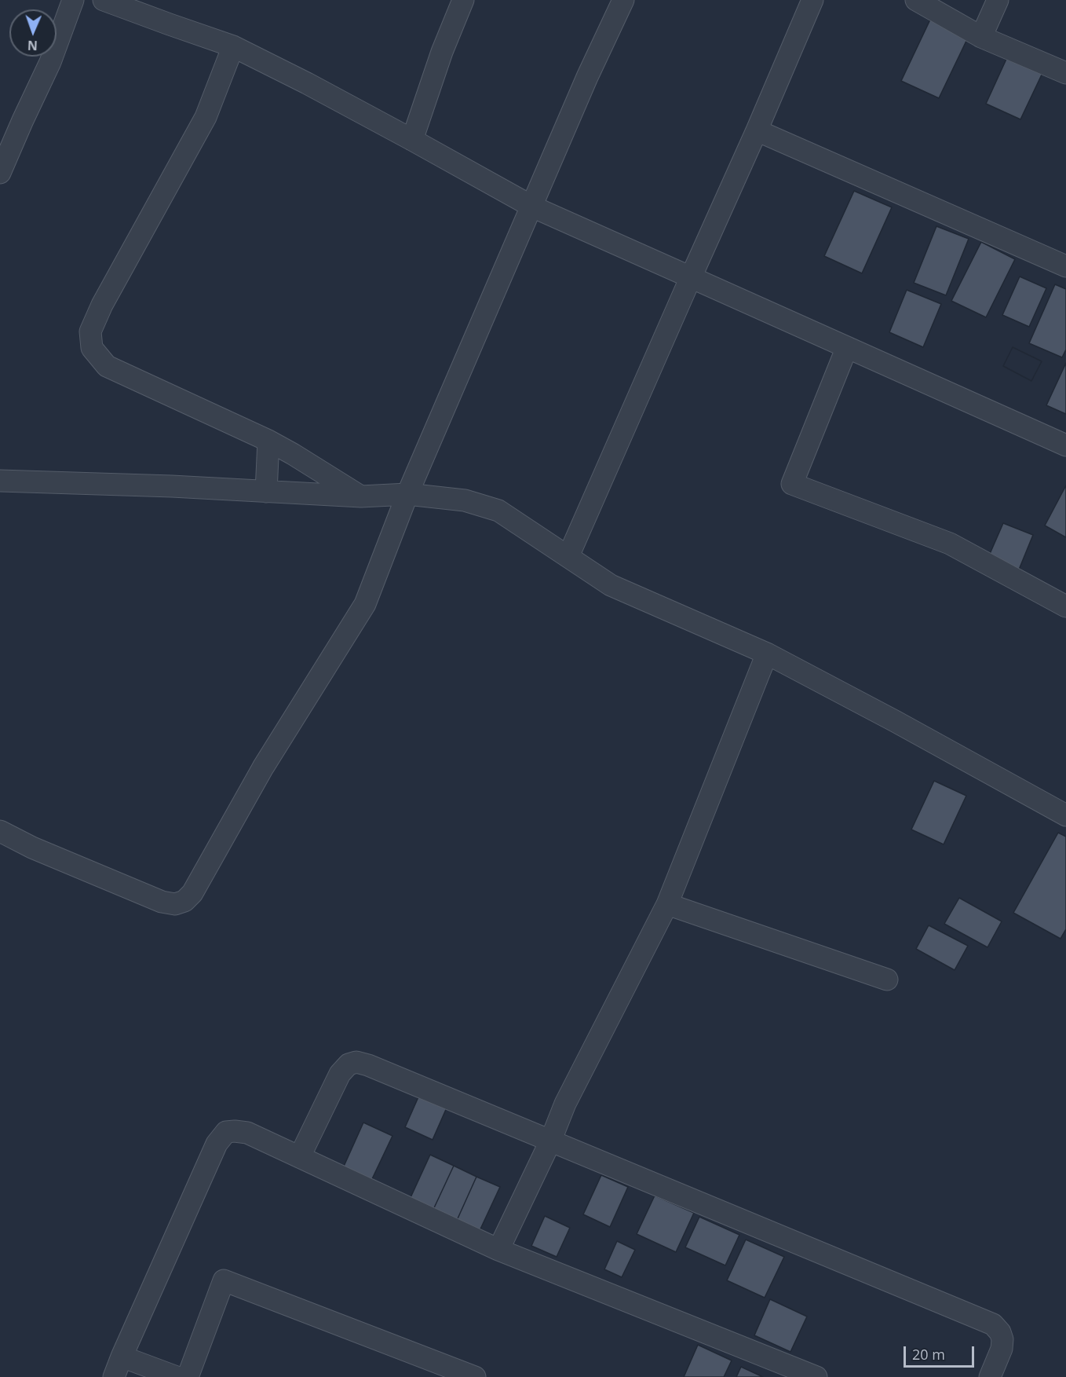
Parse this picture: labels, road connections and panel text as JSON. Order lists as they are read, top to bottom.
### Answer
{
  "scale_bar": "20 m",
  "north": "bottom"
}
